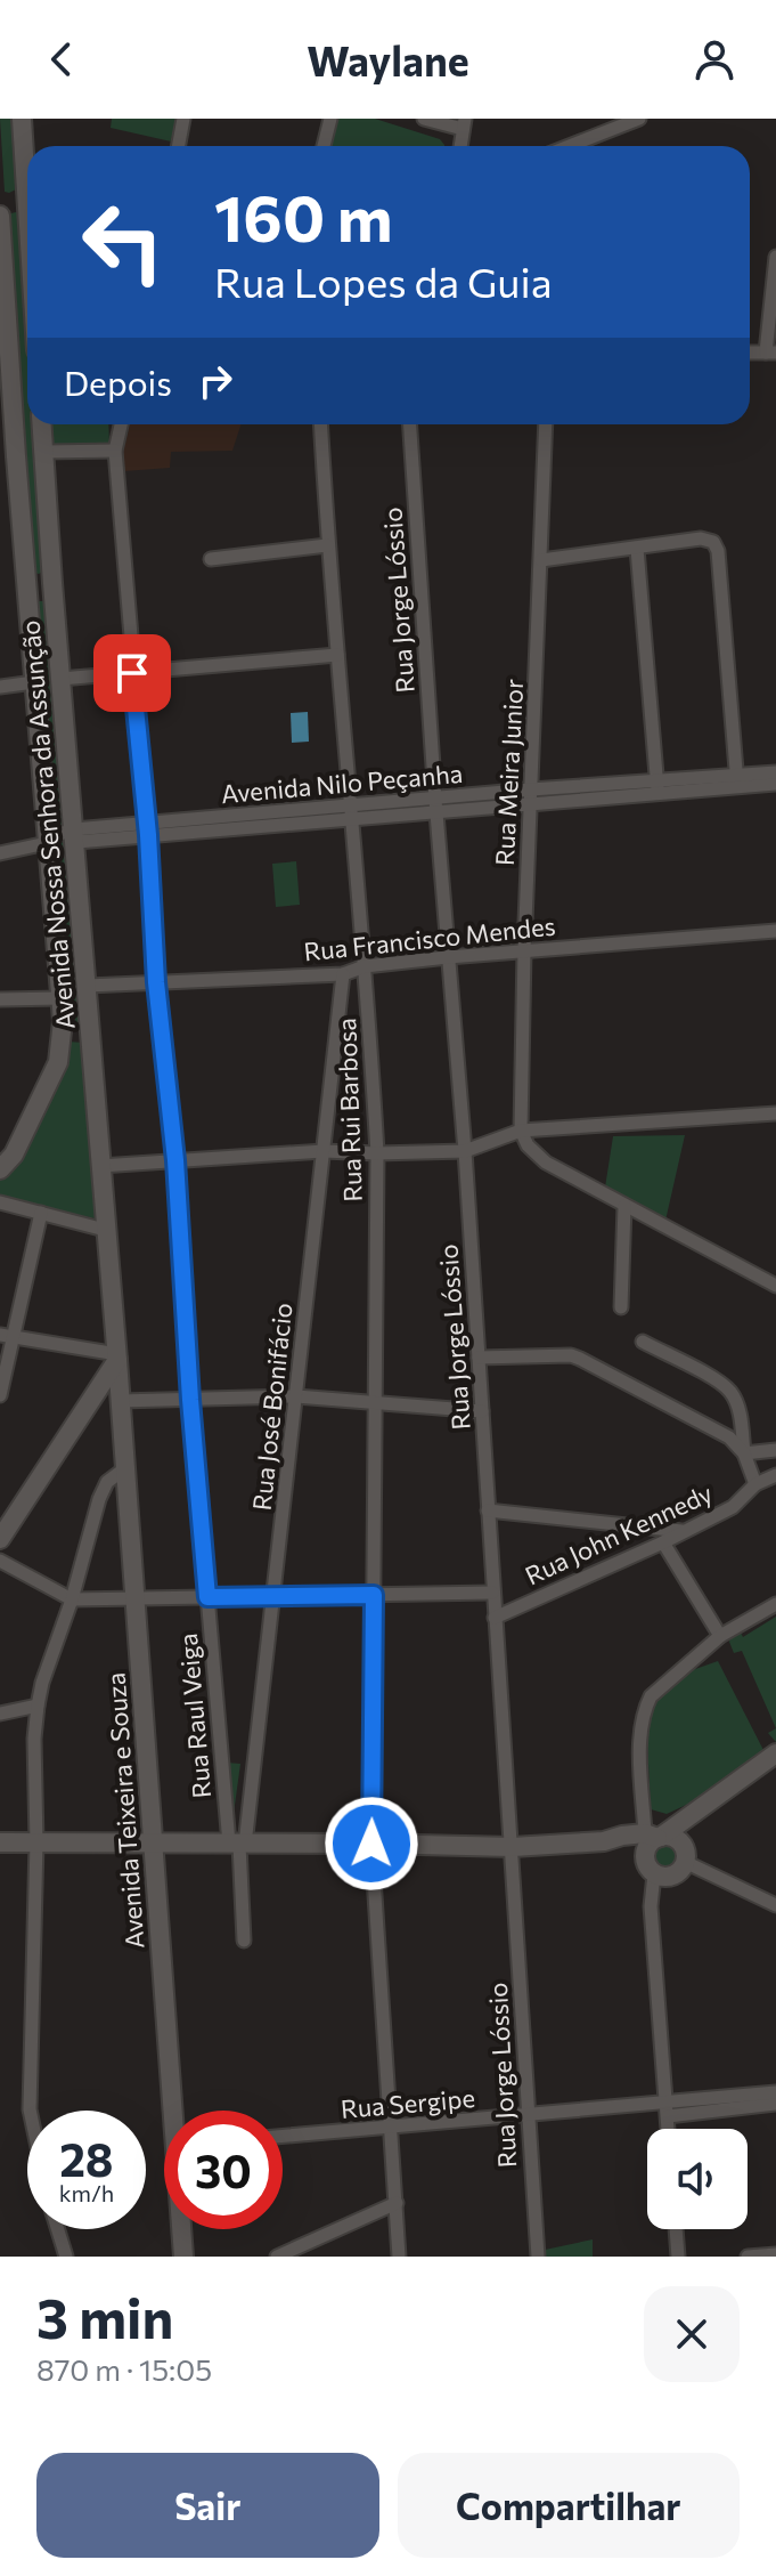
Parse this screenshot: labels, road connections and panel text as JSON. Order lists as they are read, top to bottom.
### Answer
{
  "streets": {
    "main road": ["Avenida Nossa Senhora da Assunção", "Avenida Teixeira e Souza"],
    "street": [
      "Rua Jorge Lóssio",
      "Rua Meira Junior",
      "Avenida Nilo Peçanha",
      "Rua Francisco Mendes",
      "Rua Rui Barbosa",
      "Rua José Bonifácio",
      "Rua John Kennedy",
      "Rua Raul Veiga",
      "Rua Sergipe"
    ]
  },
  "crossings": [
    ["Rua Jorge Lóssio", "Avenida Nilo Peçanha"],
    ["Rua Jorge Lóssio", "Rua Francisco Mendes"],
    ["Rua Jorge Lóssio", "Rua John Kennedy"],
    ["Rua Jorge Lóssio", "Rua Sergipe"],
    ["Rua Meira Junior", "Avenida Nilo Peçanha"],
    ["Rua Meira Junior", "Rua Francisco Mendes"],
    ["Avenida Nilo Peçanha", "Avenida Nossa Senhora da Assunção"],
    ["Avenida Nilo Peçanha", "Rua Rui Barbosa"],
    ["Avenida Nilo Peçanha", "Rua Raul Veiga"],
    ["Avenida Nossa Senhora da Assunção", "Rua Francisco Mendes"],
    ["Avenida Nossa Senhora da Assunção", "Avenida Teixeira e Souza"],
    ["Rua Francisco Mendes", "Rua Rui Barbosa"],
    ["Rua Francisco Mendes", "Rua José Bonifácio"],
    ["Rua Francisco Mendes", "Rua Raul Veiga"],
    ["Rua Rui Barbosa", "Rua Sergipe"],
    ["Rua José Bonifácio", "Rua Raul Veiga"]
  ],
  "page": {
    "header": "Waylane",
    "turn": ["160 m", "Rua Lopes da Guia"],
    "then": "Depois",
    "speed": "28 km/h",
    "limit": "30",
    "heading": ["3 min", "870 m · 15:05"],
    "buttons": ["Sair", "Compartilhar"]
  }
}
